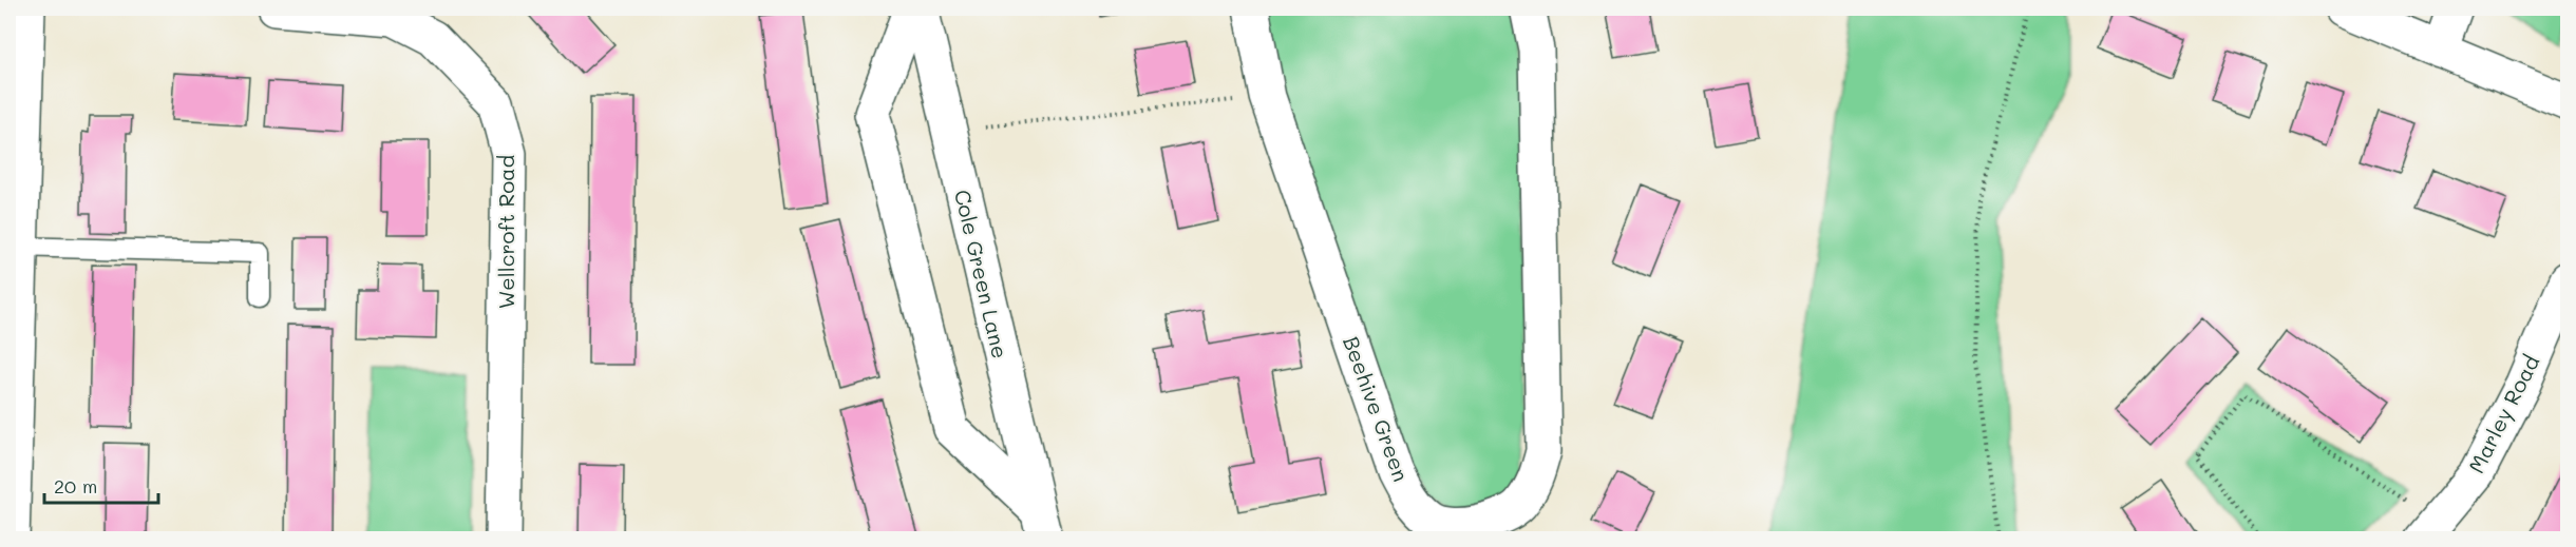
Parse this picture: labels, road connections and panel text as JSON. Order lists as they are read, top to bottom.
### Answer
{
  "streets": {
    "street": [
      "Wellcroft Road",
      "Cole Green Lane",
      "Beehive Green",
      "Marley Road"
    ]
  },
  "scale_bar": "20 m"
}
